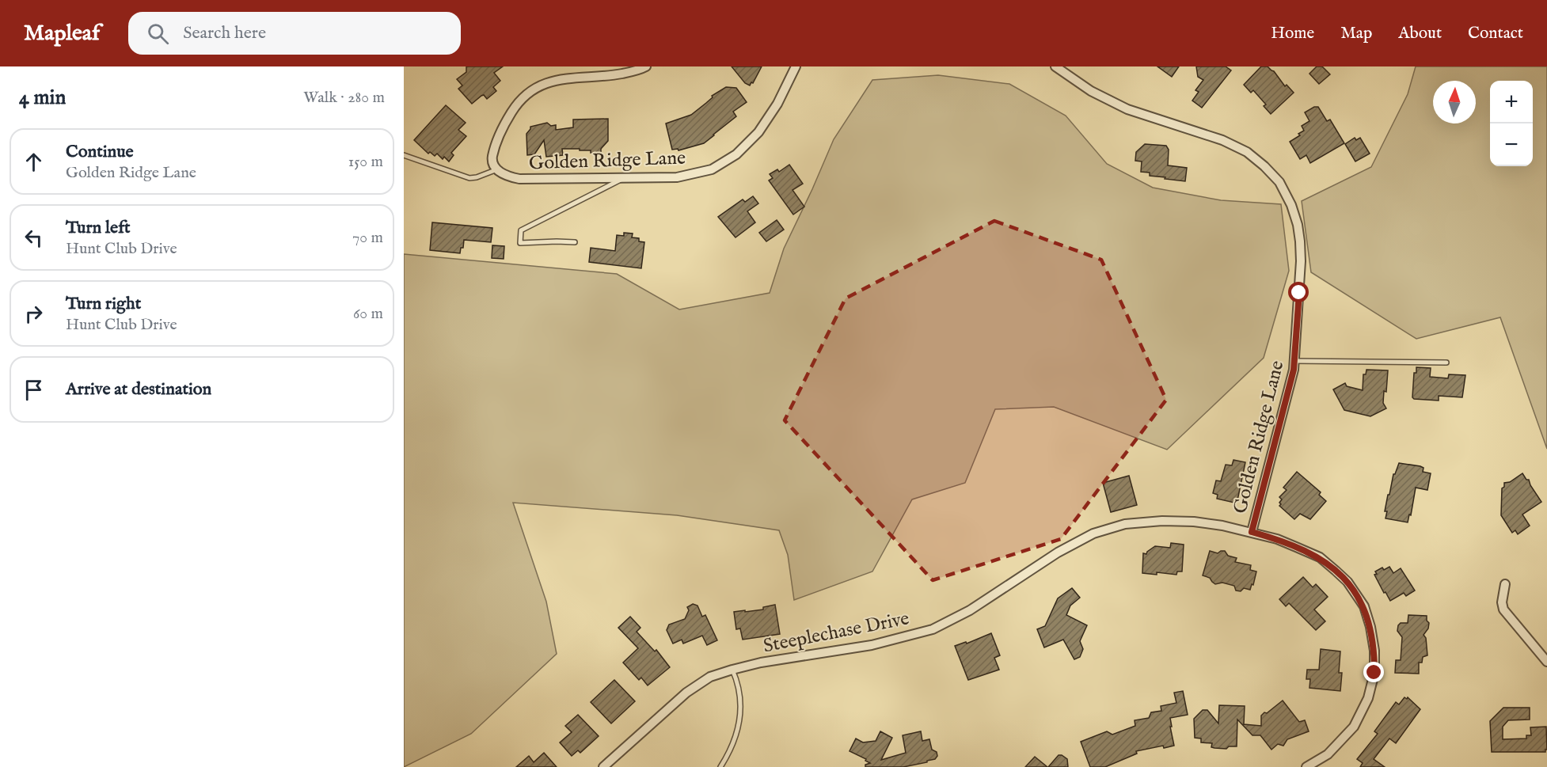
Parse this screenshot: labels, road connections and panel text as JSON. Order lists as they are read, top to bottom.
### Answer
{
  "streets": {
    "street": ["Golden Ridge Lane", "Steeplechase Drive"]
  },
  "crossings": [
    ["Golden Ridge Lane", "Steeplechase Drive"]
  ],
  "north": "top",
  "page": {
    "header": "Mapleaf",
    "search": "Search here",
    "nav": [
      "Home",
      "Map",
      "About",
      "Contact"
    ],
    "heading": ["4 min", "Walk · 280 m"],
    "map_buttons": ["+", "−"],
    "list": [
      ["Continue", "Golden Ridge Lane", "150 m"],
      ["Turn left", "Hunt Club Drive", "70 m"],
      ["Turn right", "Hunt Club Drive", "60 m"],
      "Arrive at destination"
    ]
  }
}
